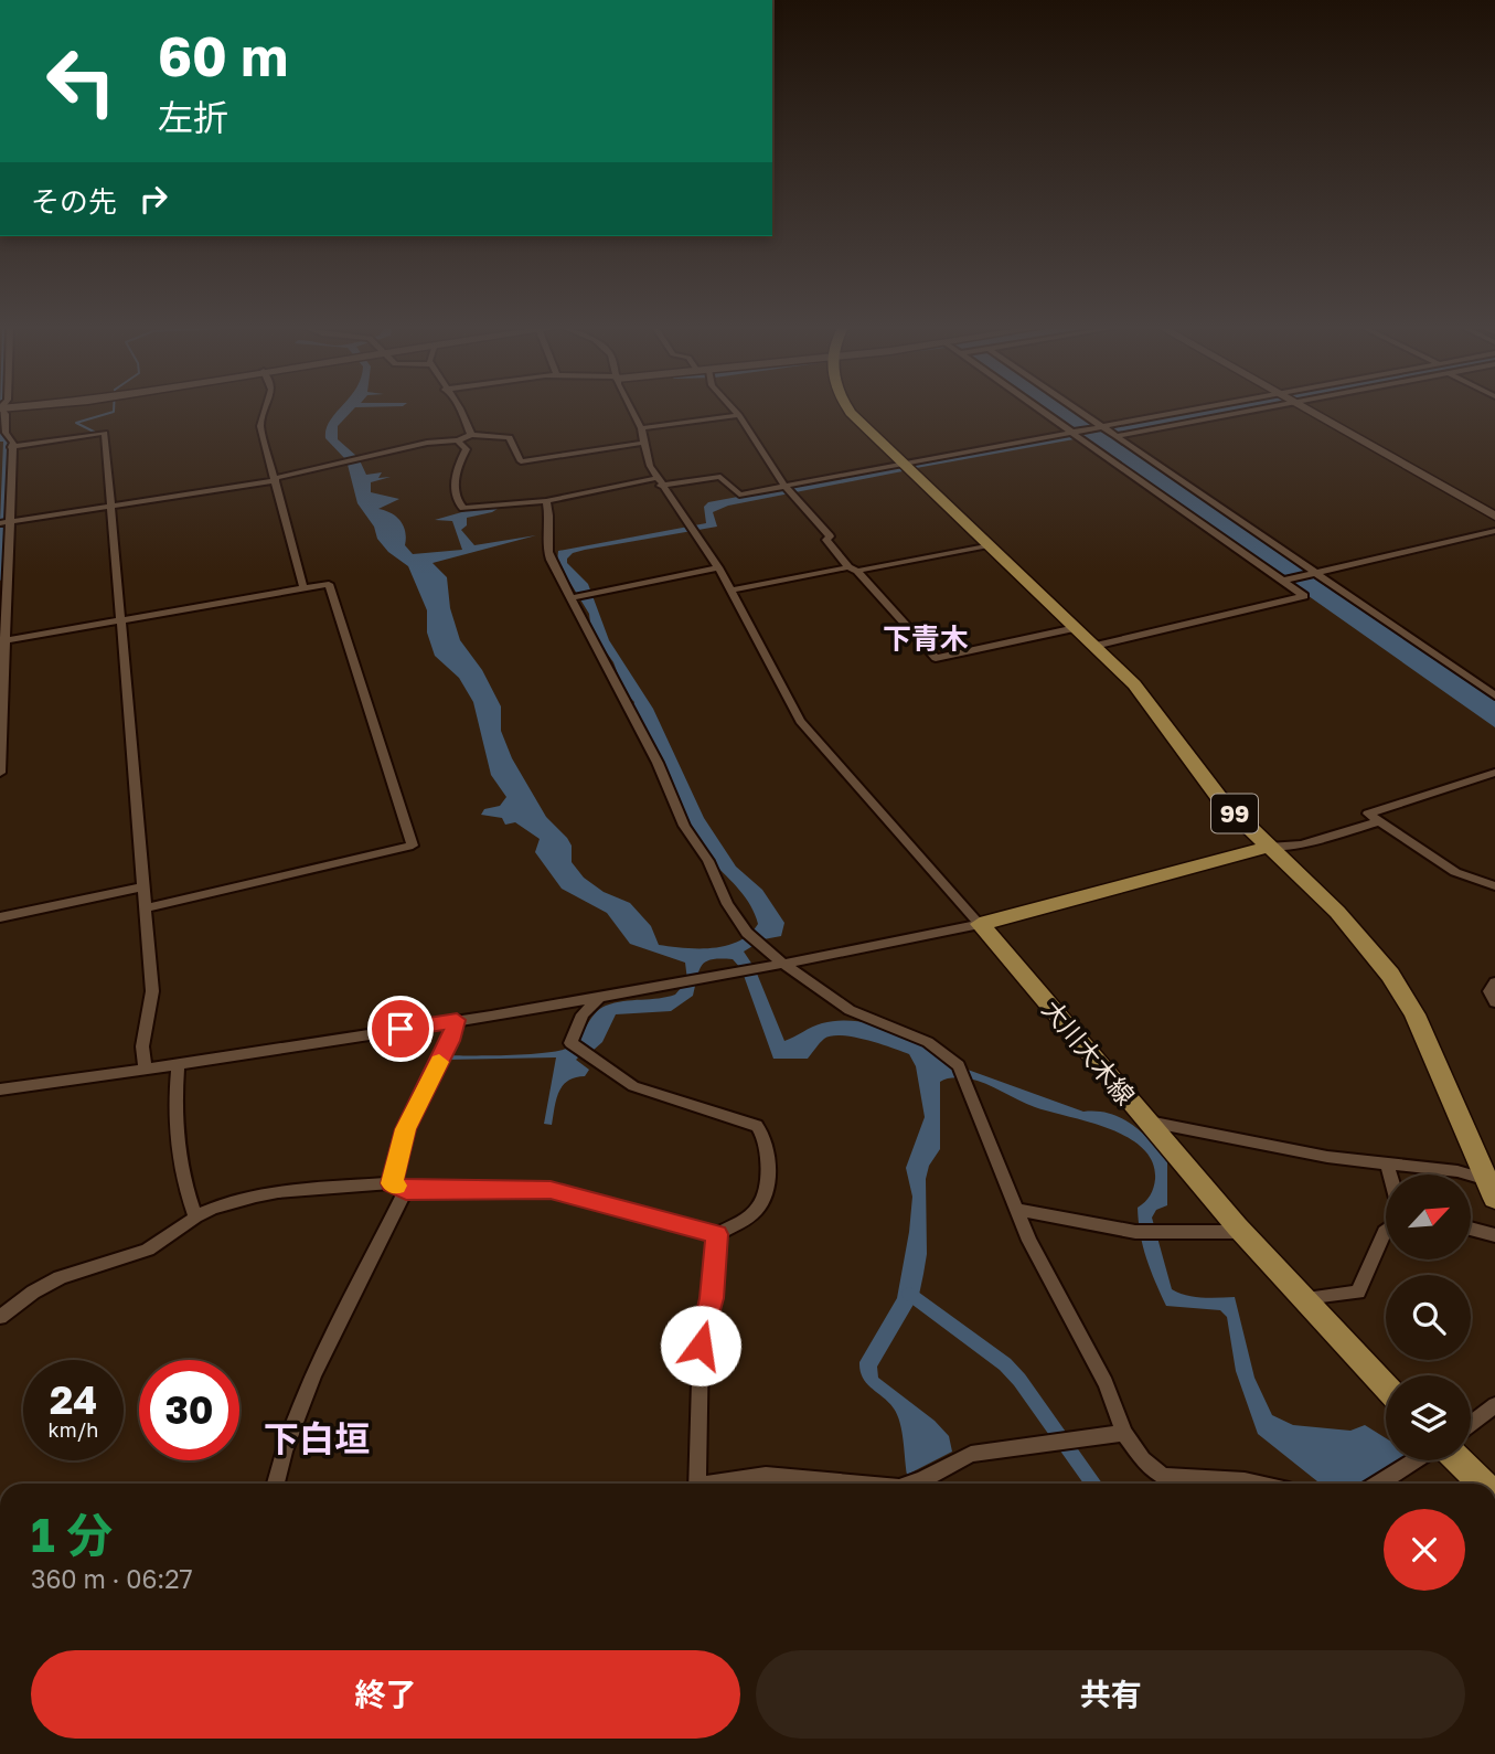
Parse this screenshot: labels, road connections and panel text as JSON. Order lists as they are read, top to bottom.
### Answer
{
  "streets": {
    "main road": ["99", "大川大木線"]
  },
  "crossings": [
    ["99", "大川大木線"]
  ],
  "districts": ["下青木", "下白垣"],
  "north": "top right",
  "page": {
    "turn": ["60 m", "左折"],
    "then": "その先",
    "speed": "24 km/h",
    "limit": "30",
    "heading": ["1 分", "360 m · 06:27"],
    "buttons": ["終了", "共有"]
  }
}
